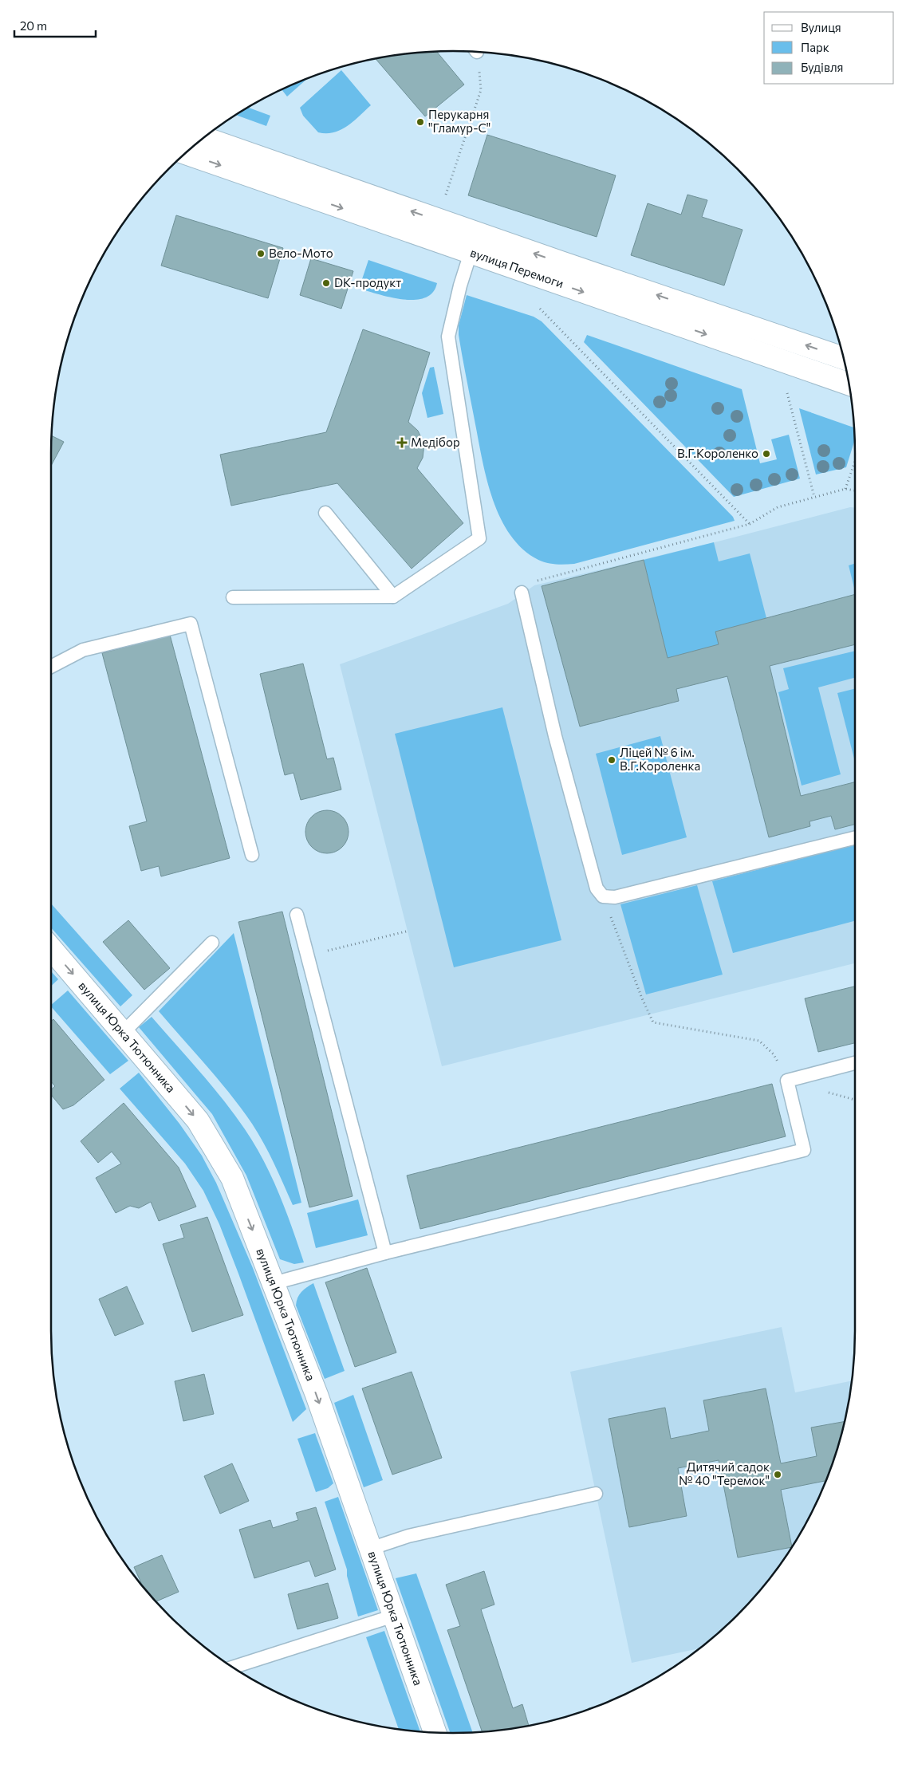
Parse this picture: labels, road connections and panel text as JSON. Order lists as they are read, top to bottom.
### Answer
{
  "streets": {
    "street": ["вулиця Перемоги", "вулиця Юрка Тютюнника"]
  },
  "one_way": ["вулиця Юрка Тютюнника"],
  "places": {
    "other": [
      "Перукарня \"Гламур-С\"",
      "Вело-Мото",
      "DK-продукт",
      "В.Г.Короленко",
      "Ліцей № 6 ім. В.Г.Короленка",
      "Дитячий садок № 40 \"Теремок\""
    ],
    "health": ["Медібор"]
  },
  "legend": ["Вулиця", "Парк", "Будівля"],
  "scale_bar": "20 m"
}
